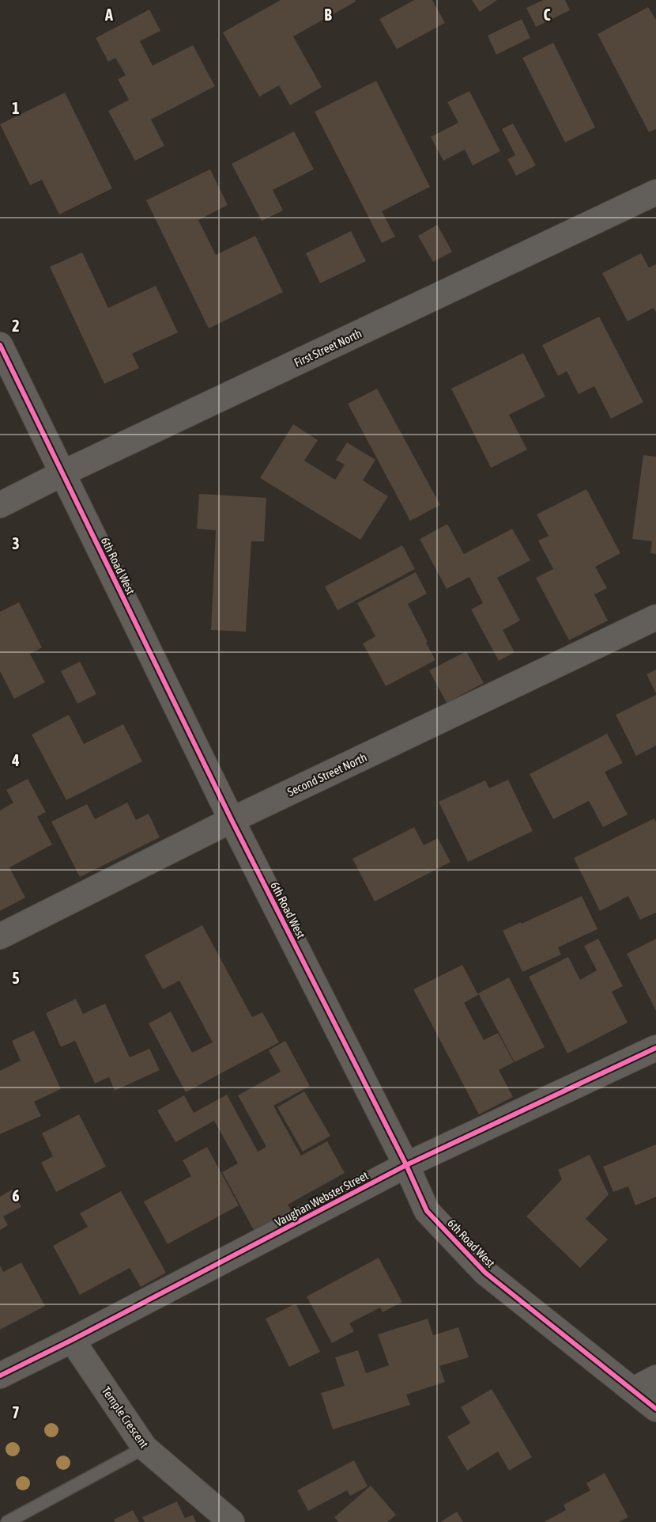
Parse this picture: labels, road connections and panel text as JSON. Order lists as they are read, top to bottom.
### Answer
{
  "streets": {
    "street": [
      "First Street North",
      "6th Road West",
      "Second Street North",
      "Vaughan Webster Street",
      "Temple Crescent"
    ]
  },
  "crossings": [
    ["First Street North", "6th Road West"],
    ["6th Road West", "Second Street North"],
    ["6th Road West", "Vaughan Webster Street"],
    ["Vaughan Webster Street", "Temple Crescent"]
  ],
  "grid": {
    "columns": ["A", "B", "C"],
    "rows": [
      "1",
      "2",
      "3",
      "4",
      "5",
      "6",
      "7"
    ]
  }
}
